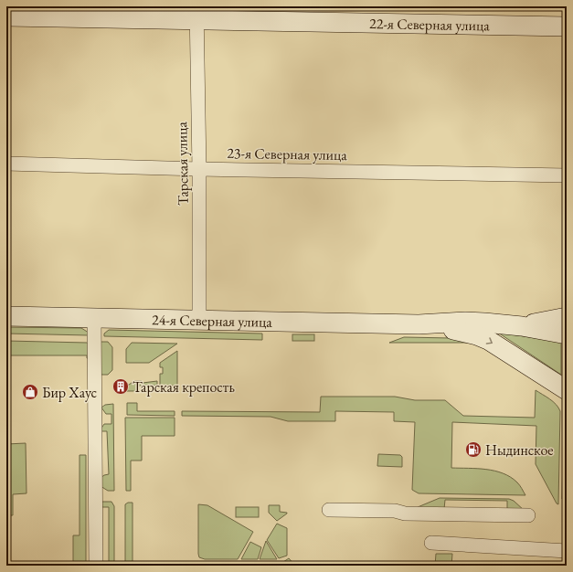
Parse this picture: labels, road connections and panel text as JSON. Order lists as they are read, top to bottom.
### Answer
{
  "streets": {
    "main road": ["22-я Северная улица", "24-я Северная улица"],
    "street": ["23-я Северная улица", "Тарская улица"]
  },
  "crossings": [
    ["22-я Северная улица", "Тарская улица"],
    ["23-я Северная улица", "Тарская улица"],
    ["Тарская улица", "24-я Северная улица"]
  ],
  "places": {
    "building": ["Тарская крепость"],
    "shop": ["Бир Хаус"],
    "fuel station": ["Ныдинское"]
  }
}
